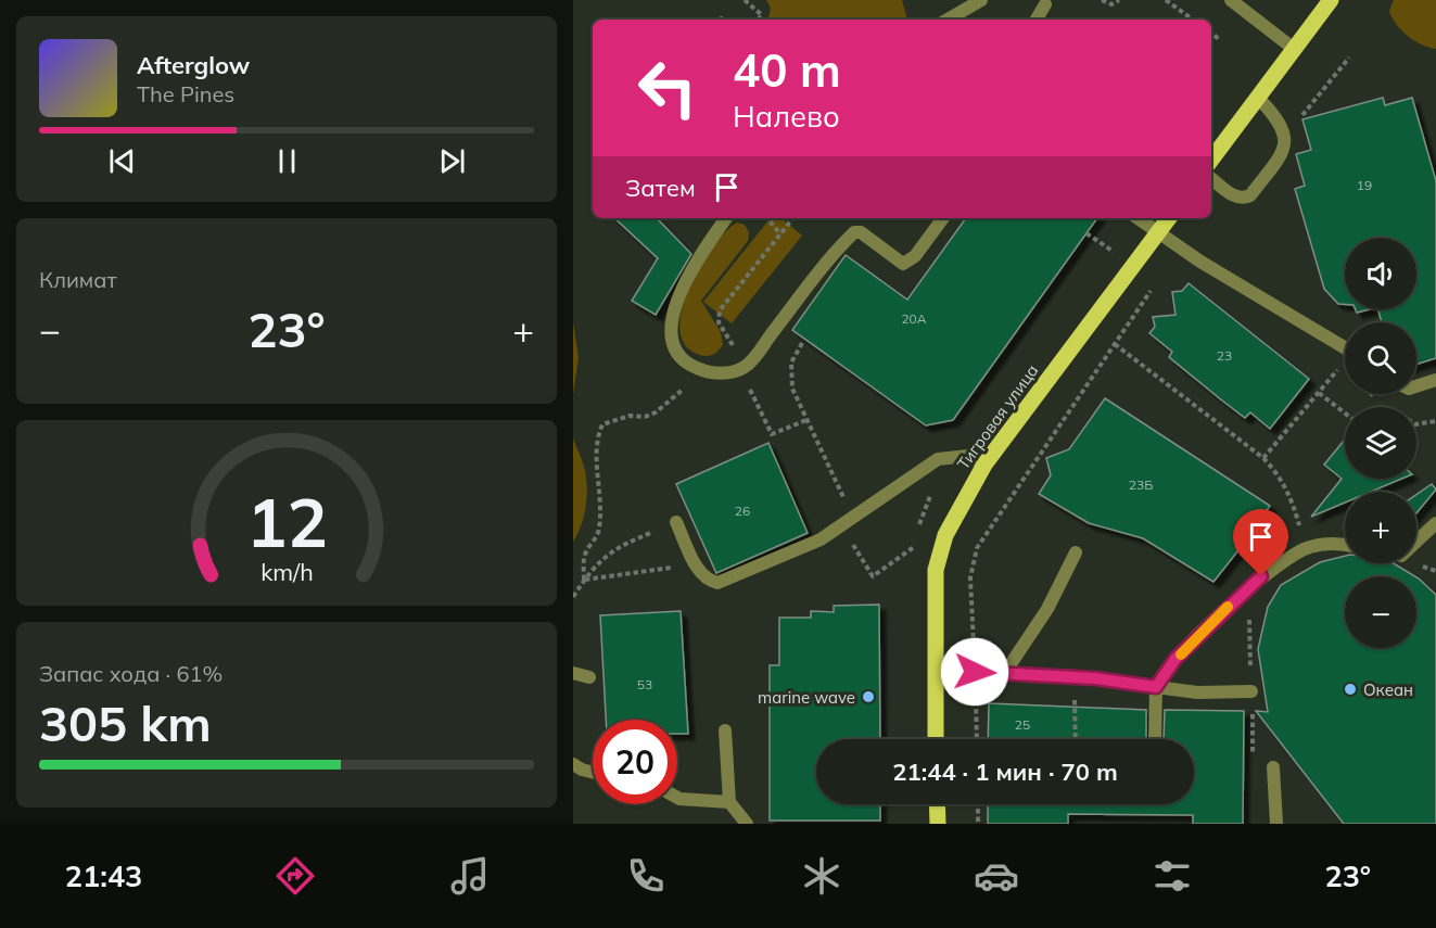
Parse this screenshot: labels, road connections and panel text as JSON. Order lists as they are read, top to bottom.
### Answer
{
  "streets": {
    "main road": ["Тигровая улица"]
  },
  "places": ["Океан", "marine wave"],
  "house_numbers": [
    "19",
    "20А",
    "23",
    "23Б",
    "26",
    "53",
    "25"
  ],
  "page": {
    "turn": ["40 m", "Налево"],
    "song": ["Afterglow", "The Pines"],
    "then": "Затем",
    "tile": [
      "Климат",
      ["Запас хода · 61%", "305 km"]
    ],
    "map_buttons": ["+", "−"],
    "heat": ["−", "23°", "+"],
    "limit": "20",
    "trip": "21:44 · 1 мин · 70 m",
    "tabs": ["21:43", "23°"],
    "gauge": ["12", "km/h"]
  }
}
